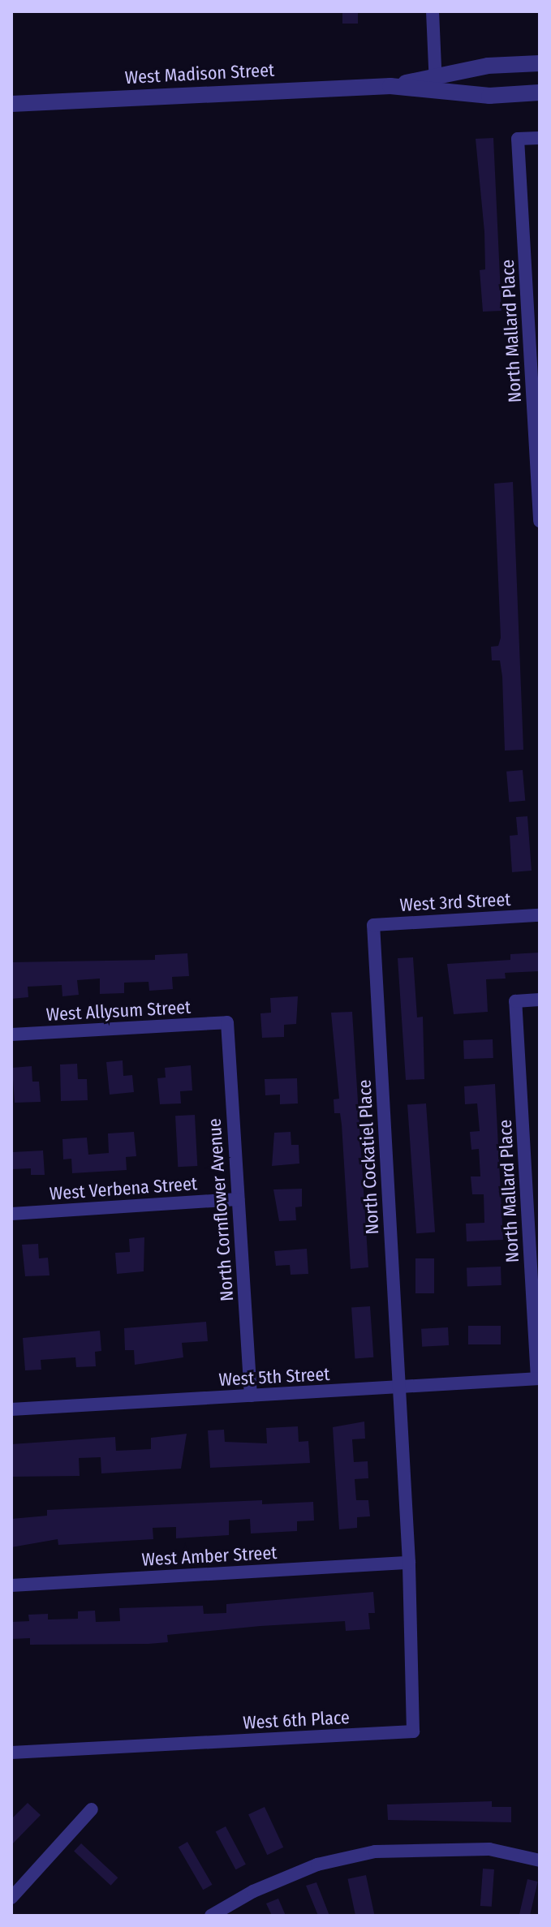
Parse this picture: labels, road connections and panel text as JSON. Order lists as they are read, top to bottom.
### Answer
{
  "streets": {
    "street": [
      "West Madison Street",
      "North Mallard Place",
      "West 3rd Street",
      "West Allysum Street",
      "North Cockatiel Place",
      "West Verbena Street",
      "North Cornflower Avenue",
      "West 5th Street",
      "West Amber Street",
      "West 6th Place"
    ]
  },
  "crossings": [
    ["North Mallard Place", "West 5th Street"],
    ["West 3rd Street", "North Cockatiel Place"],
    ["West Allysum Street", "North Cornflower Avenue"],
    ["North Cockatiel Place", "West 5th Street"],
    ["North Cockatiel Place", "West Amber Street"],
    ["North Cockatiel Place", "West 6th Place"],
    ["West Verbena Street", "North Cornflower Avenue"],
    ["North Cornflower Avenue", "West 5th Street"],
    ["West Amber Street", "West 6th Place"]
  ]
}
